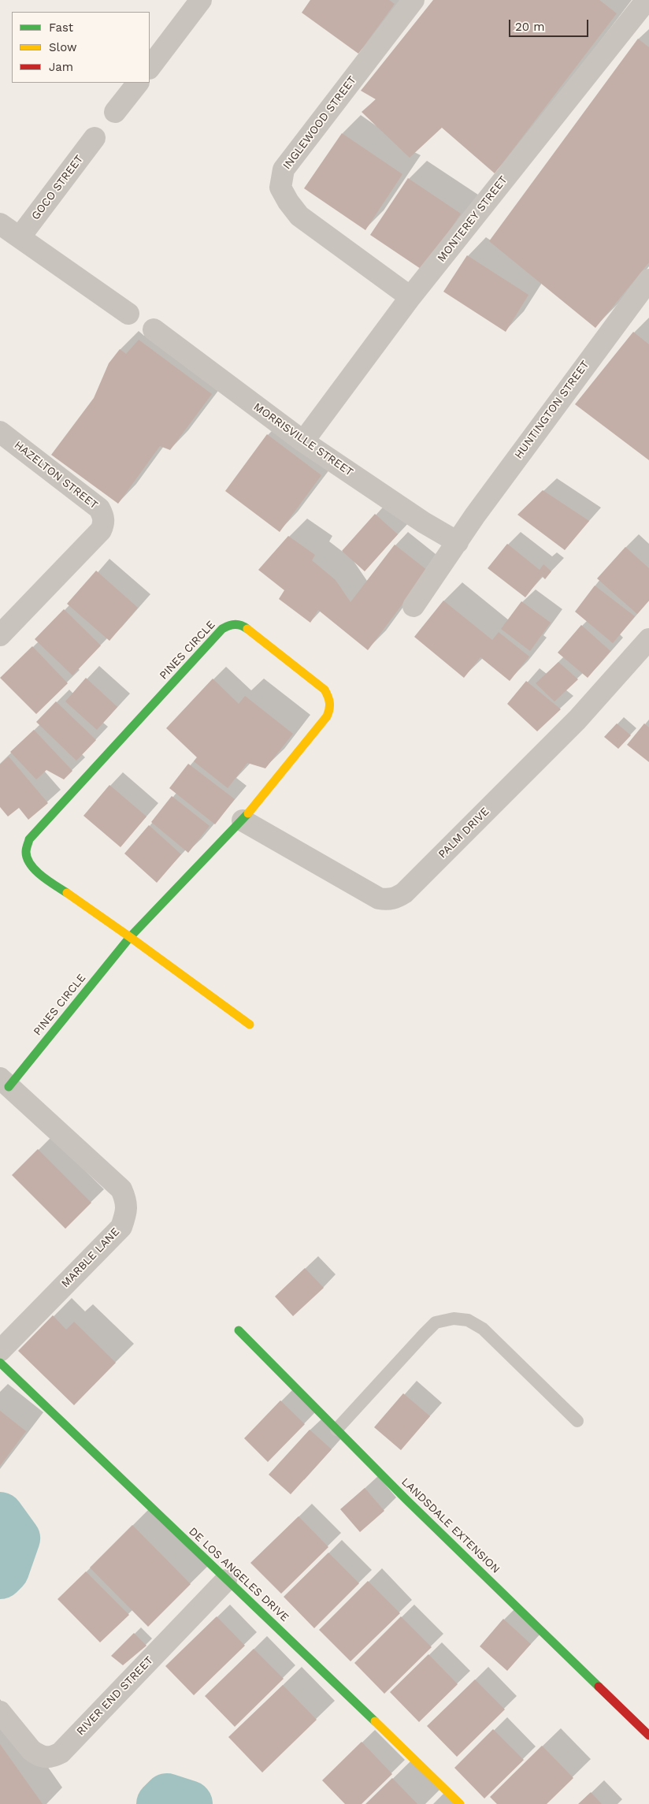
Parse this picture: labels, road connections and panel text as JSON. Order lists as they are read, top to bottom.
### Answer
{
  "streets": {
    "street": [
      "INGLEWOOD STREET",
      "GOCO STREET",
      "MONTEREY STREET",
      "HUNTINGTON STREET",
      "MORRISVILLE STREET",
      "HAZELTON STREET",
      "PINES CIRCLE",
      "PALM DRIVE",
      "MARBLE LANE",
      "LANDSDALE EXTENSION",
      "DE LOS ANGELES DRIVE",
      "RIVER END STREET"
    ]
  },
  "crossings": [
    ["INGLEWOOD STREET", "MONTEREY STREET"],
    ["MONTEREY STREET", "MORRISVILLE STREET"],
    ["HUNTINGTON STREET", "MORRISVILLE STREET"],
    ["PINES CIRCLE", "PALM DRIVE"],
    ["PINES CIRCLE", "MARBLE LANE"],
    ["DE LOS ANGELES DRIVE", "RIVER END STREET"]
  ],
  "legend": ["Fast", "Slow", "Jam"],
  "scale_bar": "20 m"
}
